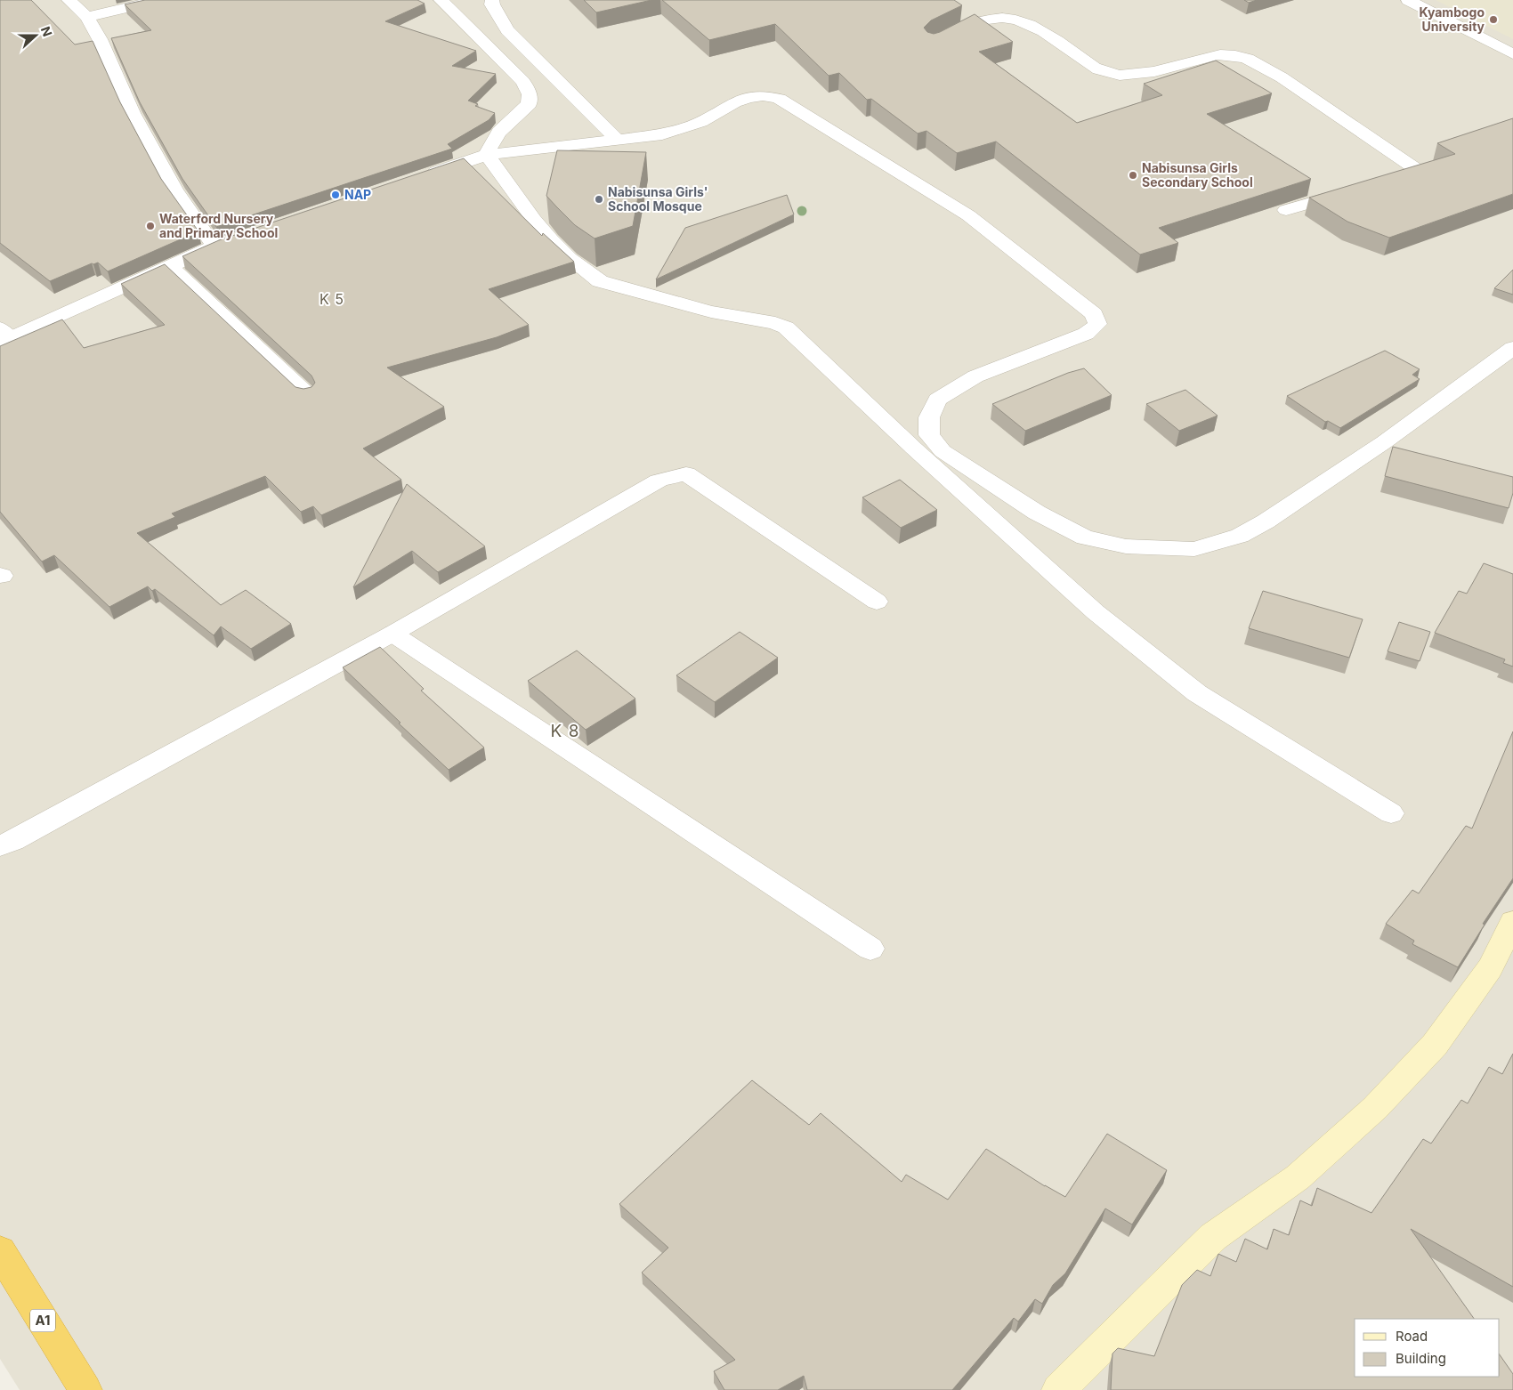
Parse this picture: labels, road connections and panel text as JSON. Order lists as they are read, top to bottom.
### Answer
{
  "streets": {
    "highway": ["A1"]
  },
  "districts": ["K 5", "K 8"],
  "places": [
    "Kyambogo University",
    "Nabisunsa Girls Secondary School",
    "NAP",
    "Nabisunsa Girls' School Mosque",
    "Waterford Nursery and Primary School"
  ],
  "legend": ["Road", "Building"],
  "north": "right"
}
